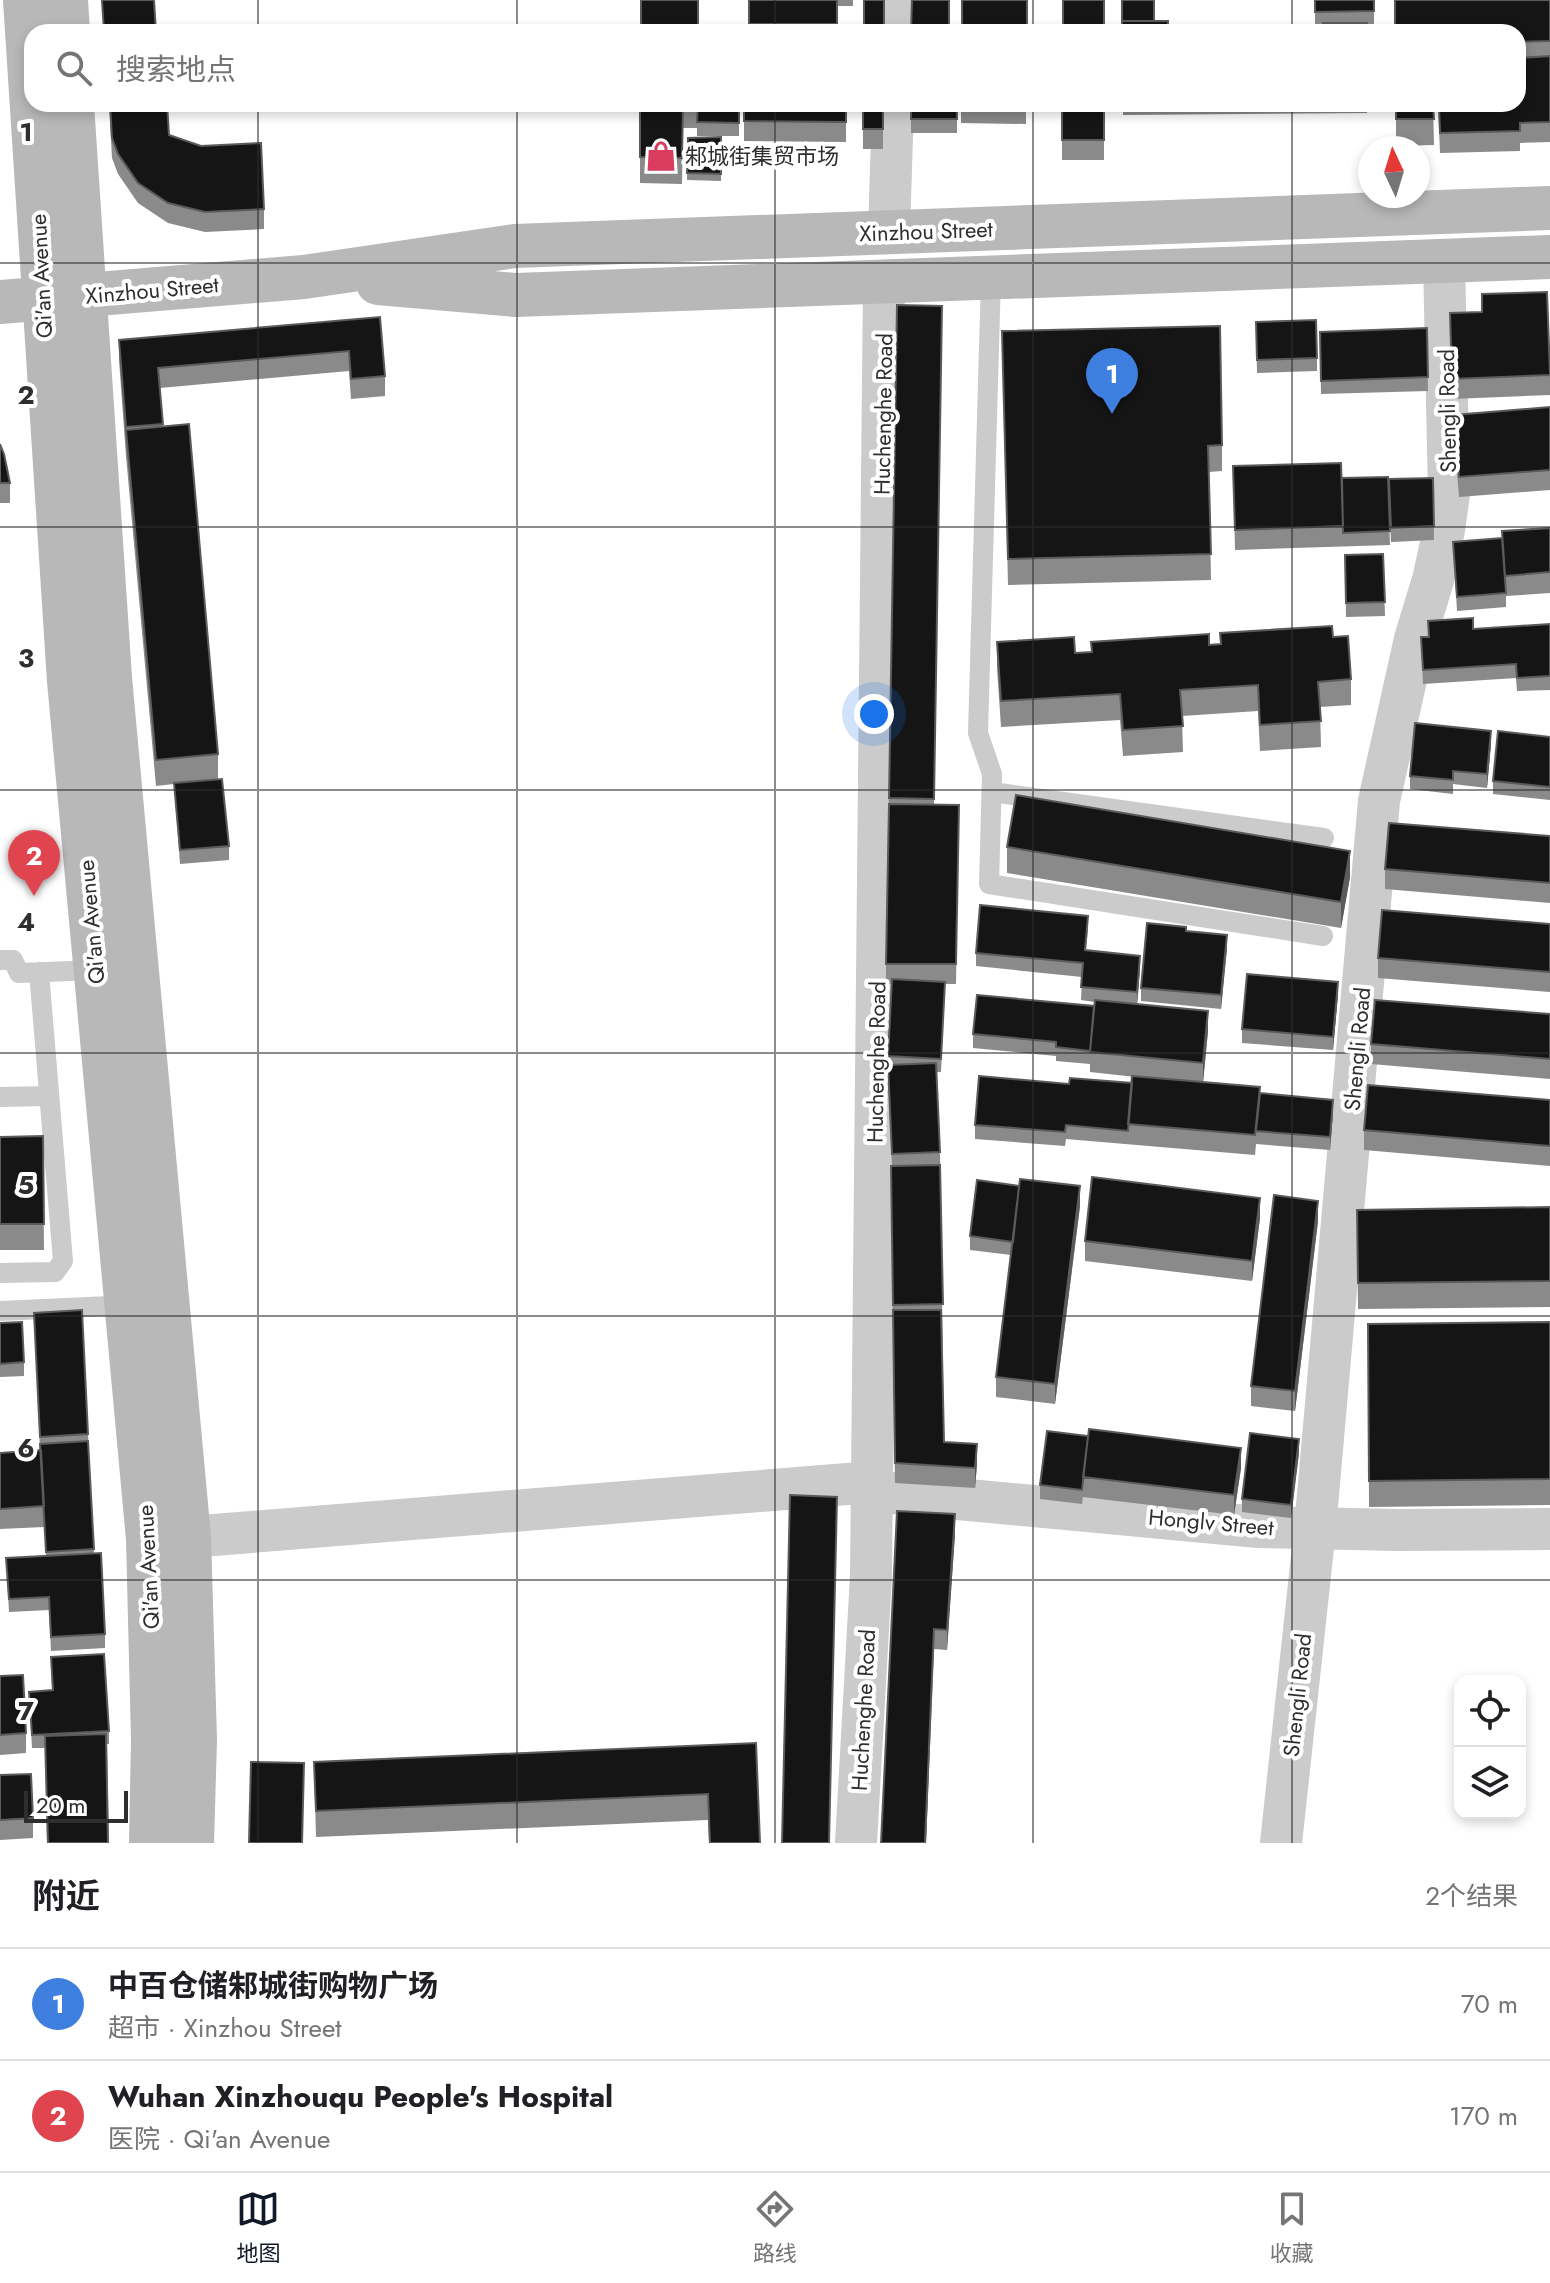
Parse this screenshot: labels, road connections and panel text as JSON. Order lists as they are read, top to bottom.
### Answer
{
  "streets": {
    "main road": ["Xinzhou Street", "Qi'an Avenue"],
    "street": ["Shengli Road", "Huchenghe Road", "Honglv Street"]
  },
  "crossings": [
    ["Xinzhou Street", "Qi'an Avenue"],
    ["Xinzhou Street", "Shengli Road"],
    ["Xinzhou Street", "Huchenghe Road"],
    ["Qi'an Avenue", "Honglv Street"],
    ["Shengli Road", "Honglv Street"],
    ["Huchenghe Road", "Honglv Street"]
  ],
  "places": {
    "shop": ["邾城街集贸市场"]
  },
  "scale_bar": "20 m",
  "north": "top",
  "page": {
    "search": "搜索地点",
    "pins": ["1", "2"],
    "scale": "20 m",
    "heading": ["附近", "2个结果"],
    "list": [
      {
        "mark": "1",
        "name": "中百仓储邾城街购物广场",
        "note": "超市 · Xinzhou Street",
        "value": "70 m"
      },
      {
        "mark": "2",
        "name": "Wuhan Xinzhouqu People's Hospital",
        "note": "医院 · Qi'an Avenue",
        "value": "170 m"
      }
    ],
    "nav": ["地图", "路线", "收藏"]
  },
  "grid": {
    "rows": [
      "1",
      "2",
      "3",
      "4",
      "5",
      "6",
      "7"
    ]
  }
}
